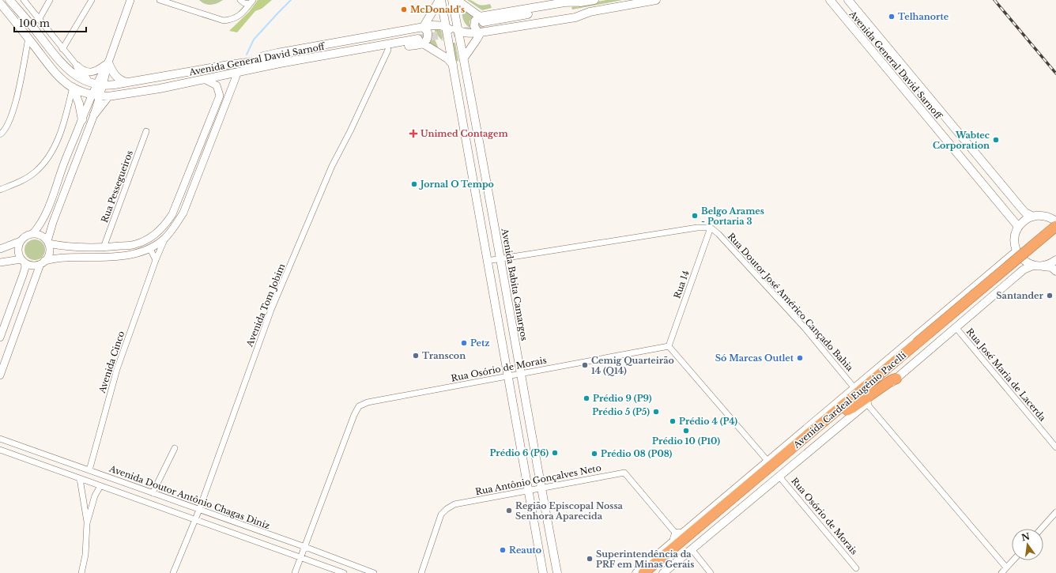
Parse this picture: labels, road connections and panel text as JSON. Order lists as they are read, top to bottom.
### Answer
{
  "streets": {
    "highway": ["Avenida Cardeal Eugênio Pacelli"],
    "main road": ["Avenida General David Sarnoff", "Avenida Babita Camargos"],
    "street": [
      "Rua Pessegueiros",
      "Rua 14",
      "Rua Doutor José Américo Cançado Bahia",
      "Avenida Tom Jobim",
      "Avenida Cinco",
      "Rua Osório de Morais",
      "Rua José Maria de Lacerda",
      "Rua Antônio Gonçalves Neto",
      "Avenida Doutor Antônio Chagas Diniz"
    ]
  },
  "crossings": [
    ["Avenida Babita Camargos", "Rua Osório de Morais"],
    ["Avenida Babita Camargos", "Rua Antônio Gonçalves Neto"],
    ["Rua 14", "Rua Doutor José Américo Cançado Bahia"],
    ["Rua 14", "Rua Osório de Morais"],
    ["Rua Doutor José Américo Cançado Bahia", "Avenida Cardeal Eugênio Pacelli"],
    ["Avenida Tom Jobim", "Avenida Doutor Antônio Chagas Diniz"],
    ["Avenida Cinco", "Avenida Doutor Antônio Chagas Diniz"],
    ["Rua Osório de Morais", "Avenida Cardeal Eugênio Pacelli"],
    ["Rua Osório de Morais", "Avenida Doutor Antônio Chagas Diniz"],
    ["Rua José Maria de Lacerda", "Avenida Cardeal Eugênio Pacelli"],
    ["Avenida Cardeal Eugênio Pacelli", "Rua Antônio Gonçalves Neto"]
  ],
  "places": {
    "other": [
      "McDonald's",
      "Telhanorte",
      "Wabtec Corporation",
      "Jornal O Tempo",
      "Belgo Arames - Portaria 3",
      "Santander",
      "Petz",
      "Transcon",
      "Só Marcas Outlet",
      "Cemig Quarteirão 14 (Q14)",
      "Prédio 9 (P9)",
      "Prédio 5 (P5)",
      "Prédio 4 (P4)",
      "Prédio 10 (P10)",
      "Prédio 6 (P6)",
      "Prédio 08 (P08)",
      "Região Episcopal Nossa Senhora Aparecida",
      "Reauto",
      "Superintendência da PRF em Minas Gerais"
    ],
    "health": ["Unimed Contagem"]
  },
  "scale_bar": "100 m",
  "north": "top"
}
